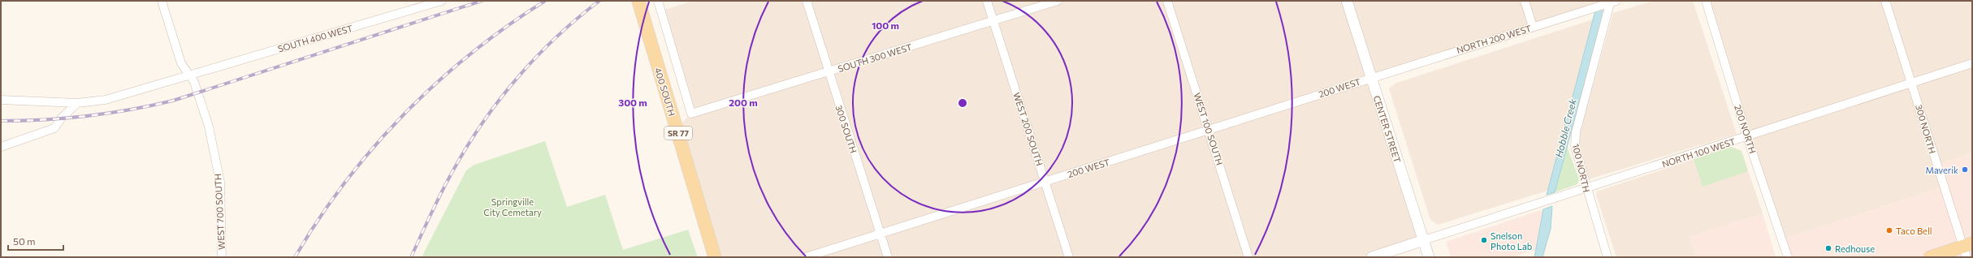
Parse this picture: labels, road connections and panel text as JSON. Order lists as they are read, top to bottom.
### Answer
{
  "streets": {
    "main road": ["400 SOUTH", "SR 77"],
    "street": [
      "SOUTH 400 WEST",
      "NORTH 200 WEST",
      "SOUTH 300 WEST",
      "200 WEST",
      "300 SOUTH",
      "WEST 200 SOUTH",
      "WEST 100 SOUTH",
      "CENTER STREET",
      "200 NORTH",
      "300 NORTH",
      "NORTH 100 WEST",
      "100 NORTH",
      "WEST 700 SOUTH"
    ]
  },
  "crossings": [
    ["SOUTH 400 WEST", "WEST 700 SOUTH"],
    ["NORTH 200 WEST", "200 WEST"],
    ["NORTH 200 WEST", "CENTER STREET"],
    ["NORTH 200 WEST", "100 NORTH"],
    ["SOUTH 300 WEST", "300 SOUTH"],
    ["SOUTH 300 WEST", "WEST 200 SOUTH"],
    ["200 WEST", "300 SOUTH"],
    ["200 WEST", "WEST 200 SOUTH"],
    ["200 WEST", "WEST 100 SOUTH"],
    ["200 WEST", "CENTER STREET"],
    ["CENTER STREET", "NORTH 100 WEST"],
    ["200 NORTH", "NORTH 100 WEST"],
    ["300 NORTH", "NORTH 100 WEST"],
    ["NORTH 100 WEST", "100 NORTH"]
  ],
  "water": ["Hobble Creek"],
  "parks": ["Springville City Cemetary"],
  "places": [
    "Maverik",
    "Taco Bell",
    "Snelson Photo Lab",
    "Redhouse"
  ],
  "scale_bar": "50 m",
  "rings": ["100 m", "200 m", "300 m"]
}
